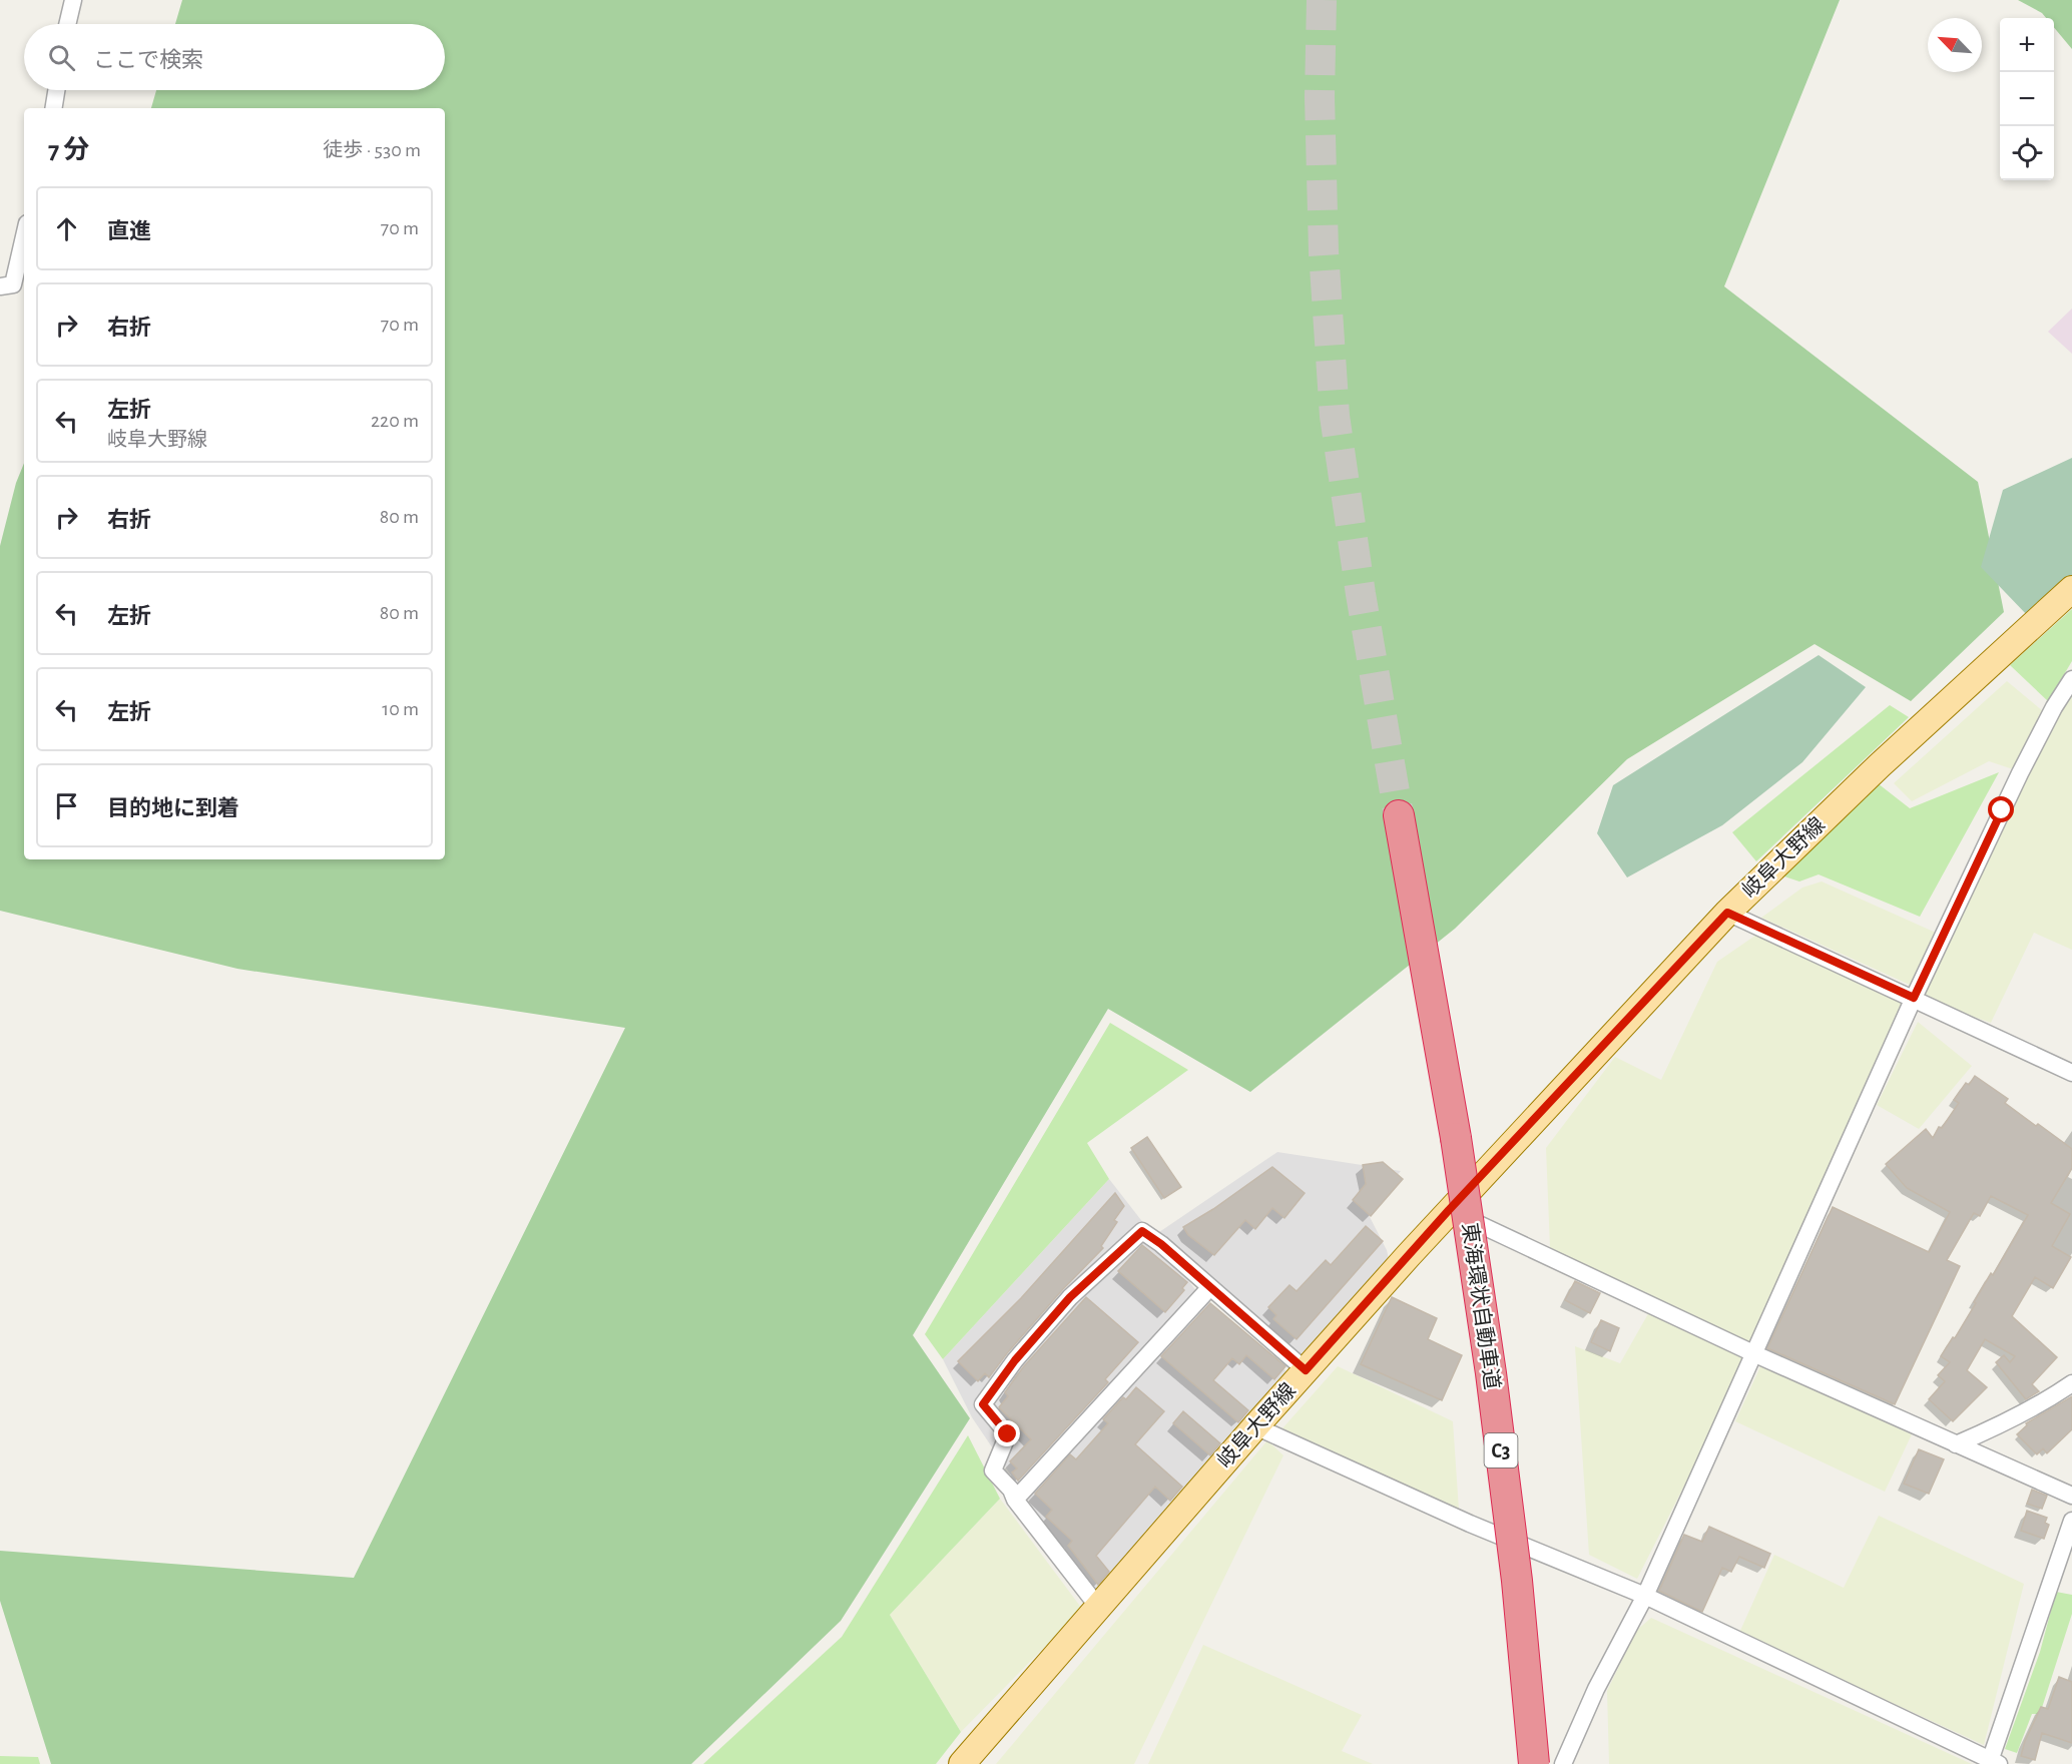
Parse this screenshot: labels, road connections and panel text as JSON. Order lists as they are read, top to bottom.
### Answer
{
  "streets": {
    "highway": ["東海環状自動車道", "C3"],
    "main road": ["岐阜大野線"]
  },
  "north": "top left",
  "page": {
    "map_buttons": ["+", "−"],
    "search": "ここで検索",
    "heading": ["7 分", "徒歩 · 530 m"],
    "list": [
      ["直進", "70 m"],
      ["右折", "70 m"],
      ["左折", "岐阜大野線", "220 m"],
      ["右折", "80 m"],
      ["左折", "80 m"],
      ["左折", "10 m"],
      "目的地に到着"
    ]
  }
}
